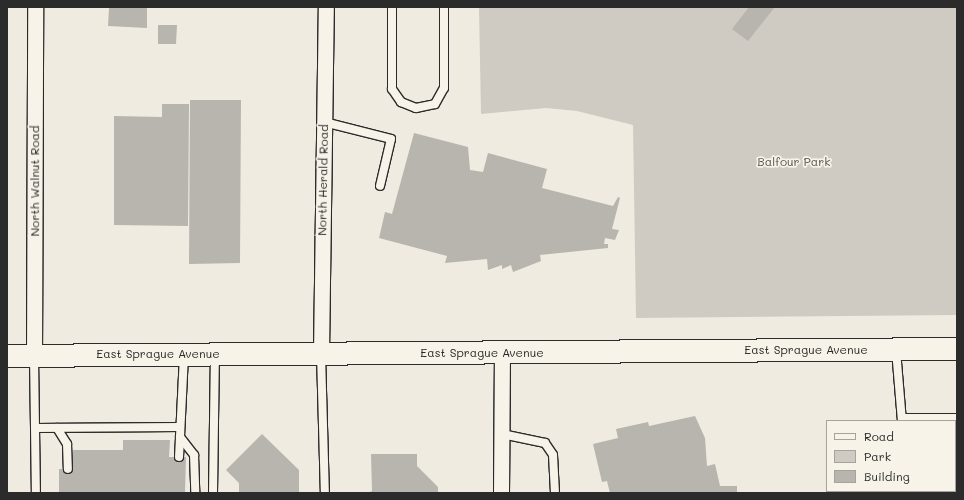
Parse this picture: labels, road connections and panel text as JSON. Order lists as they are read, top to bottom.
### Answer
{
  "streets": {
    "main road": ["East Sprague Avenue"],
    "street": ["North Herald Road", "North Walnut Road"]
  },
  "crossings": [
    ["North Herald Road", "East Sprague Avenue"],
    ["North Walnut Road", "East Sprague Avenue"]
  ],
  "parks": ["Balfour Park"],
  "legend": ["Road", "Park", "Building"]
}
